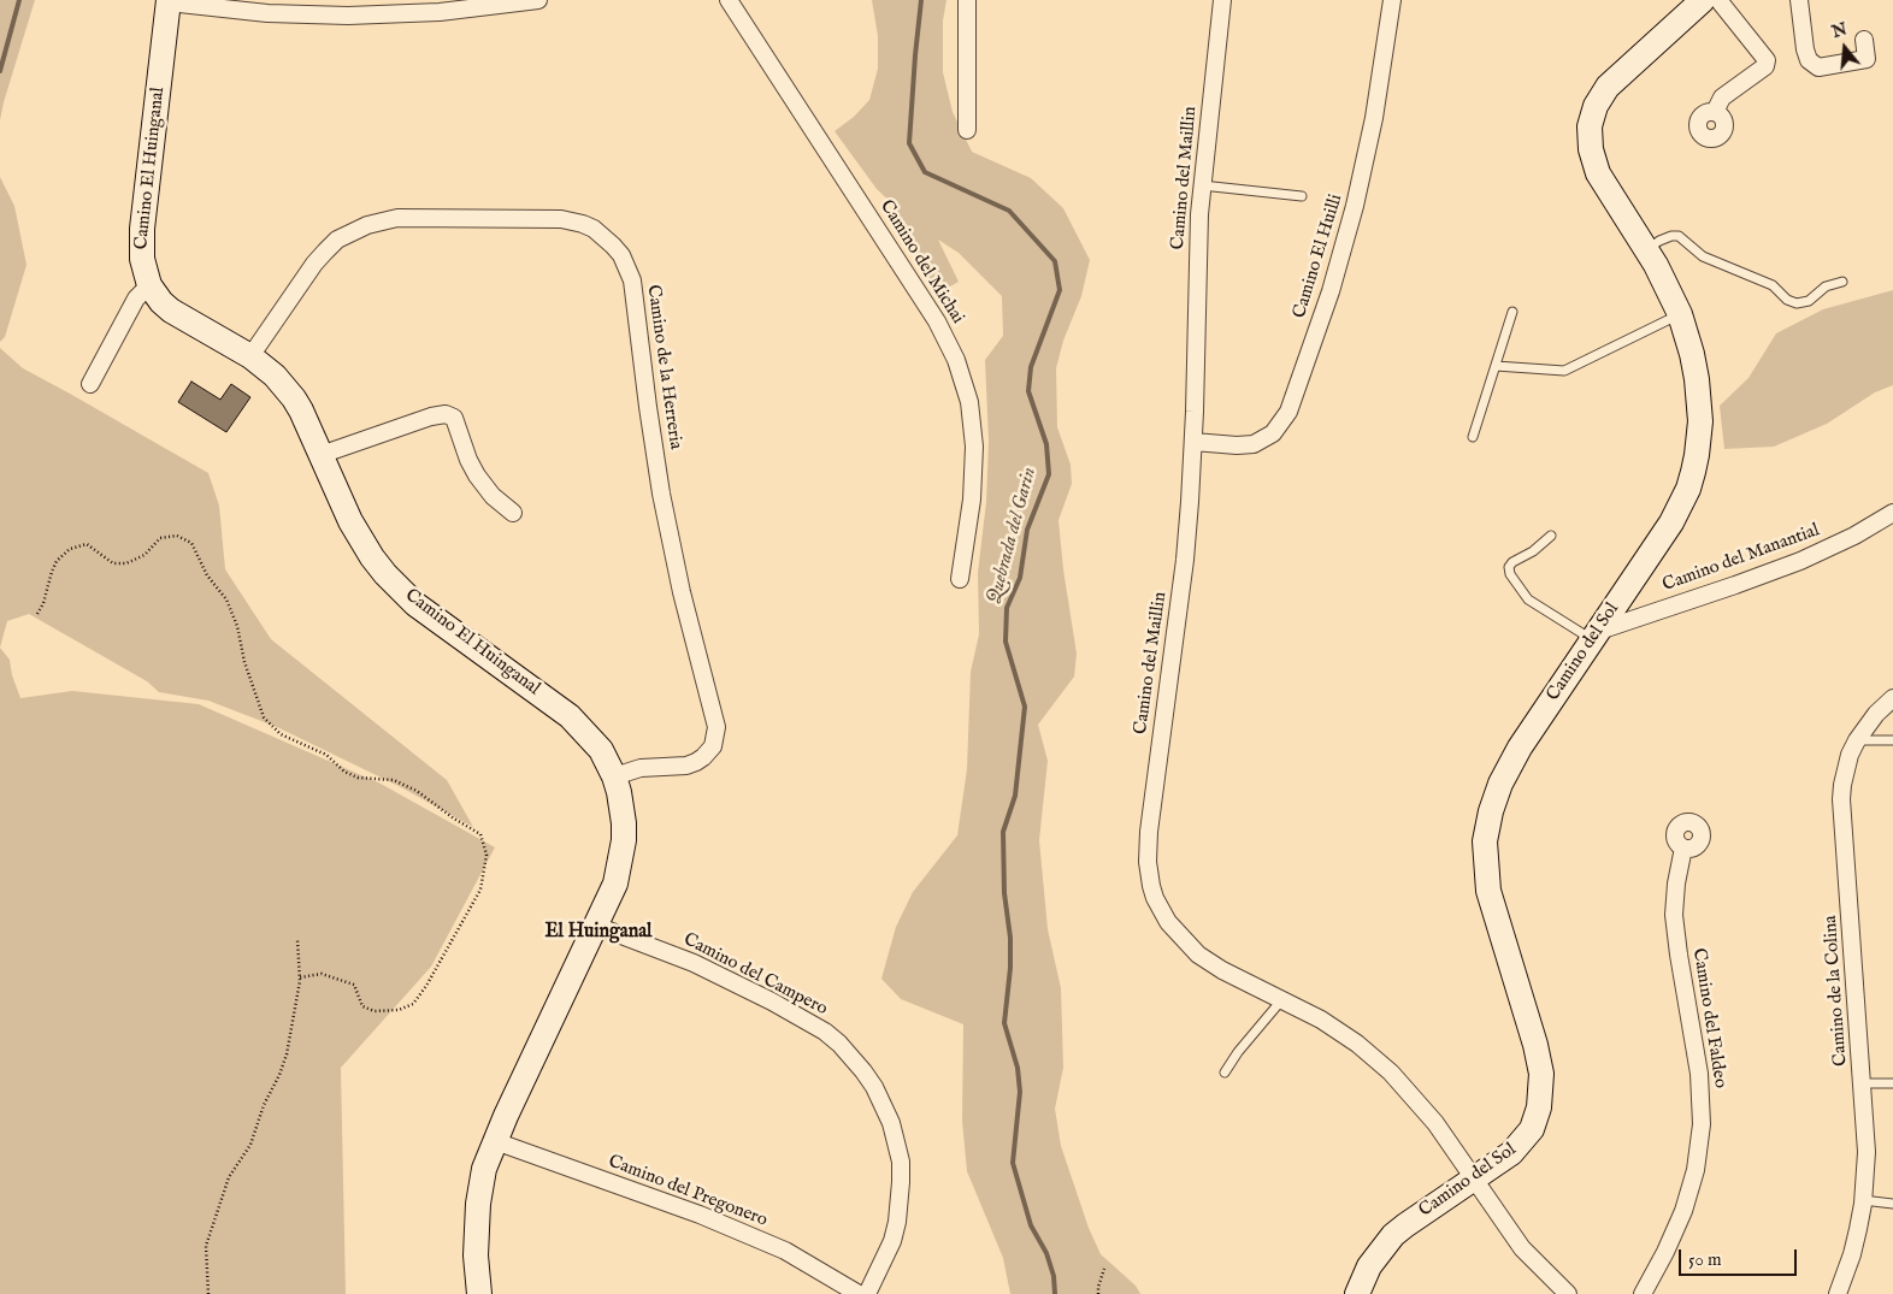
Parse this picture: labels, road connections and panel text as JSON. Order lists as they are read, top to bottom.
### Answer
{
  "streets": {
    "street": [
      "Camino El Huinganal",
      "Camino del Maillin",
      "Camino El Huilli",
      "Camino del Michai",
      "Camino de la Herreria",
      "Camino del Manantial",
      "Camino del Sol",
      "Camino del Campero",
      "Camino de la Colina",
      "Camino del Faldeo",
      "Camino del Pregonero"
    ]
  },
  "crossings": [
    ["Camino El Huinganal", "Camino de la Herreria"],
    ["Camino El Huinganal", "Camino del Campero"],
    ["Camino El Huinganal", "Camino del Pregonero"],
    ["Camino del Maillin", "Camino El Huilli"],
    ["Camino del Maillin", "Camino del Sol"],
    ["Camino del Manantial", "Camino del Sol"]
  ],
  "districts": ["El Huinganal"],
  "water": ["Quebrada del Garin"],
  "scale_bar": "50 m",
  "north": "top"
}
